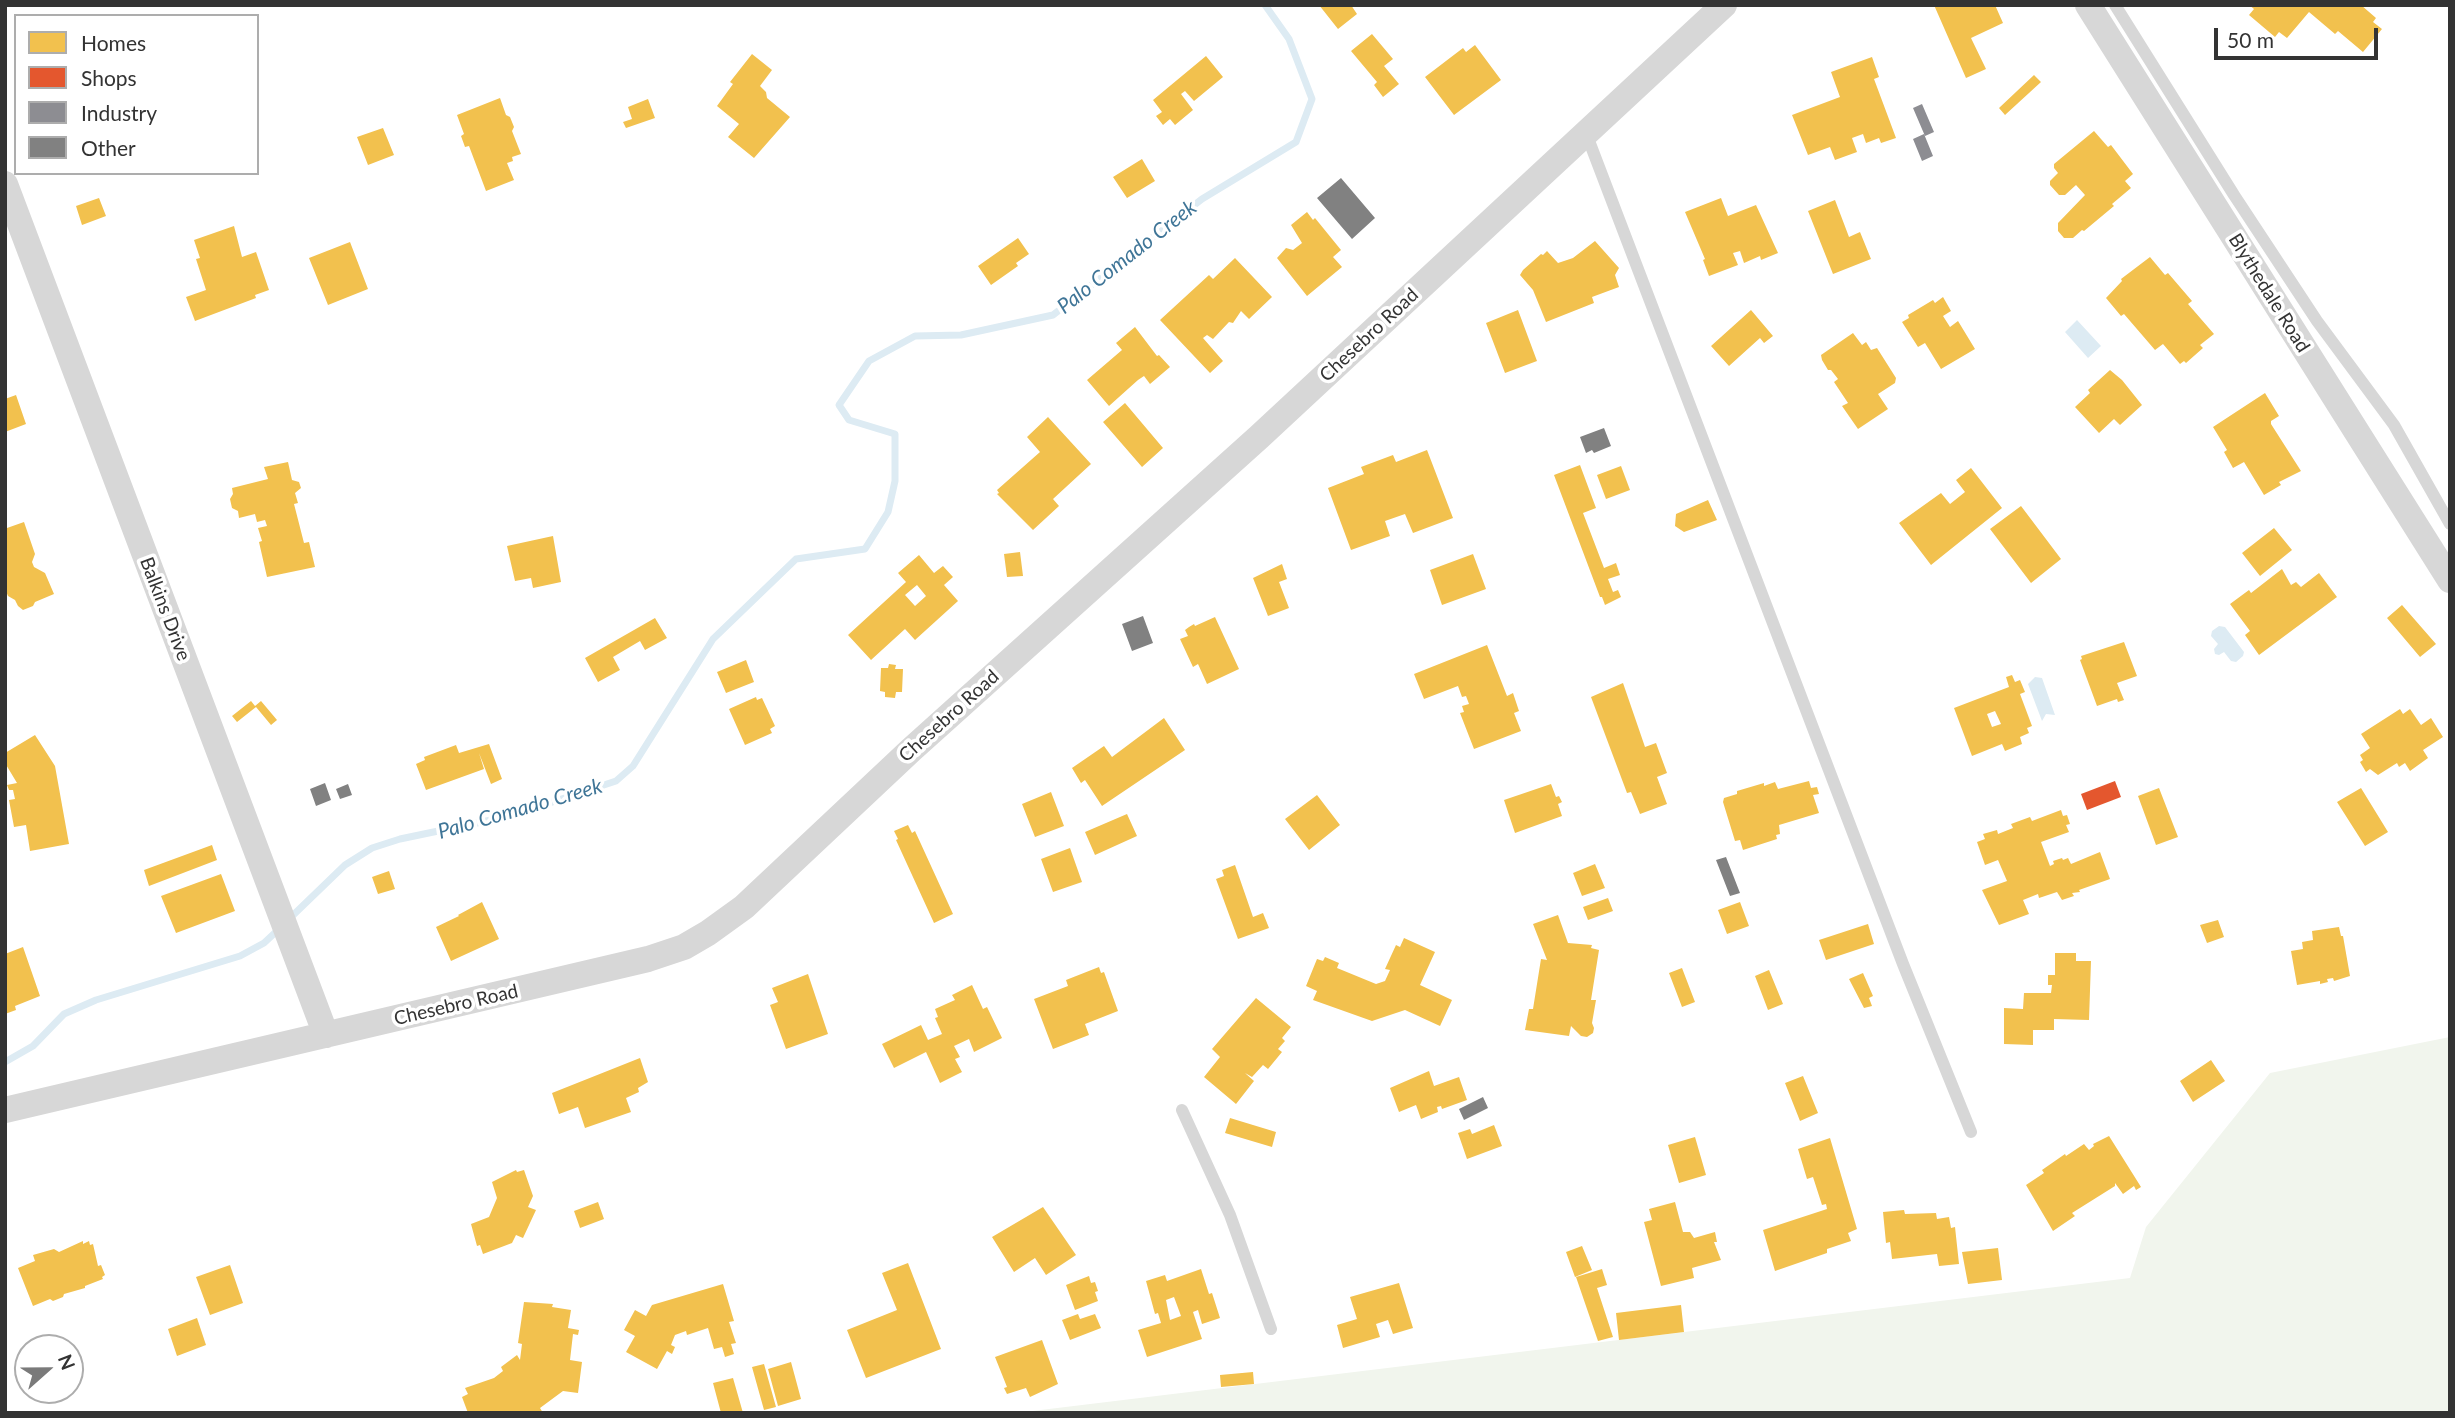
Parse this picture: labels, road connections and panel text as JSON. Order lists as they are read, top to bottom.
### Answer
{
  "streets": {
    "street": ["Blythedale Road", "Chesebro Road", "Balkins Drive"]
  },
  "crossings": [
    ["Chesebro Road", "Balkins Drive"]
  ],
  "water": ["Palo Comado Creek"],
  "legend": [
    "Homes",
    "Shops",
    "Industry",
    "Other"
  ],
  "scale_bar": "50 m",
  "north": "right"
}
